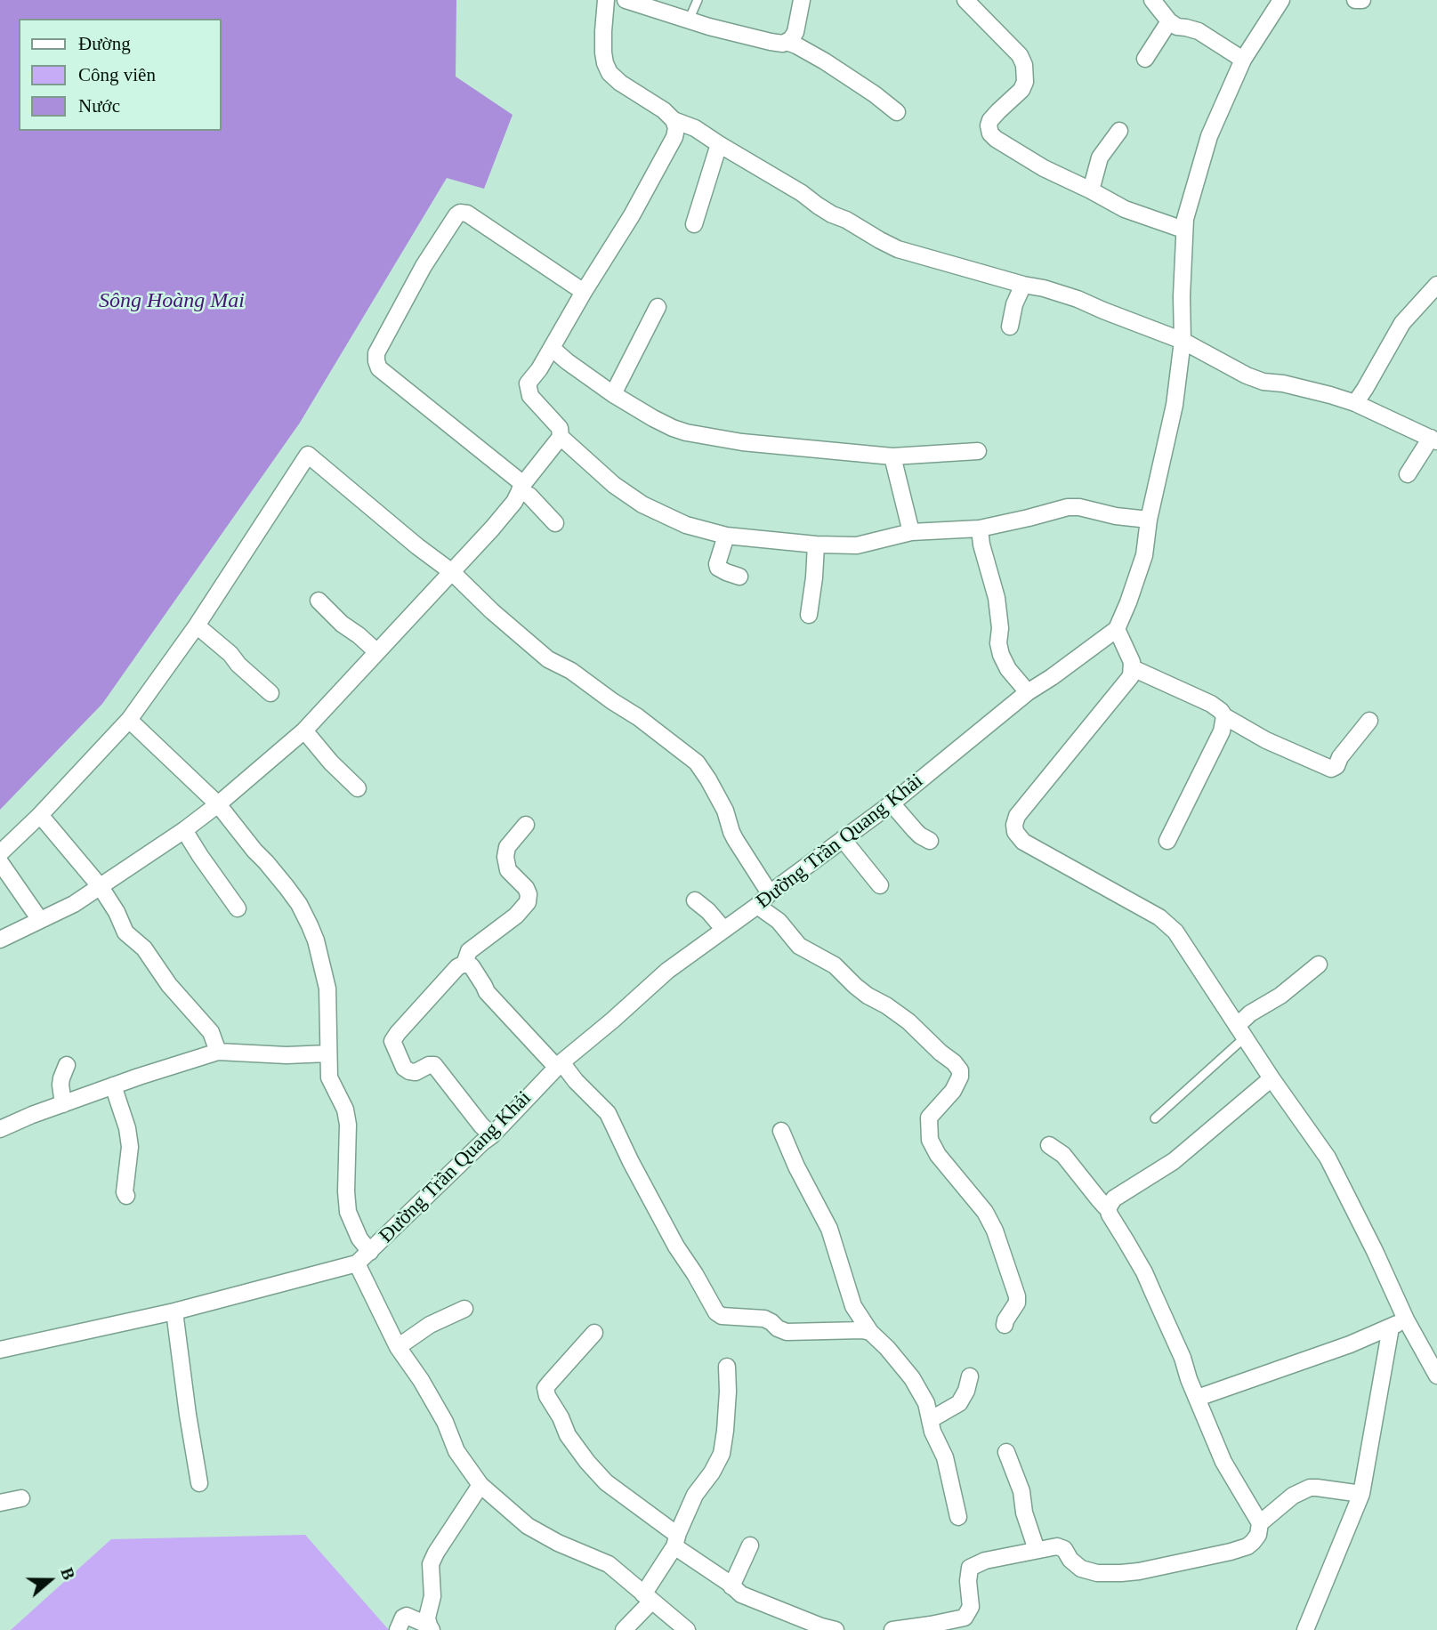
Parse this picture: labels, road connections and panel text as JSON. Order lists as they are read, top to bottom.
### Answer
{
  "streets": {
    "street": ["Đường Trần Quang Khải"]
  },
  "water": ["Sông Hoàng Mai"],
  "legend": ["Đường", "Công viên", "Nước"],
  "north": "right"
}
